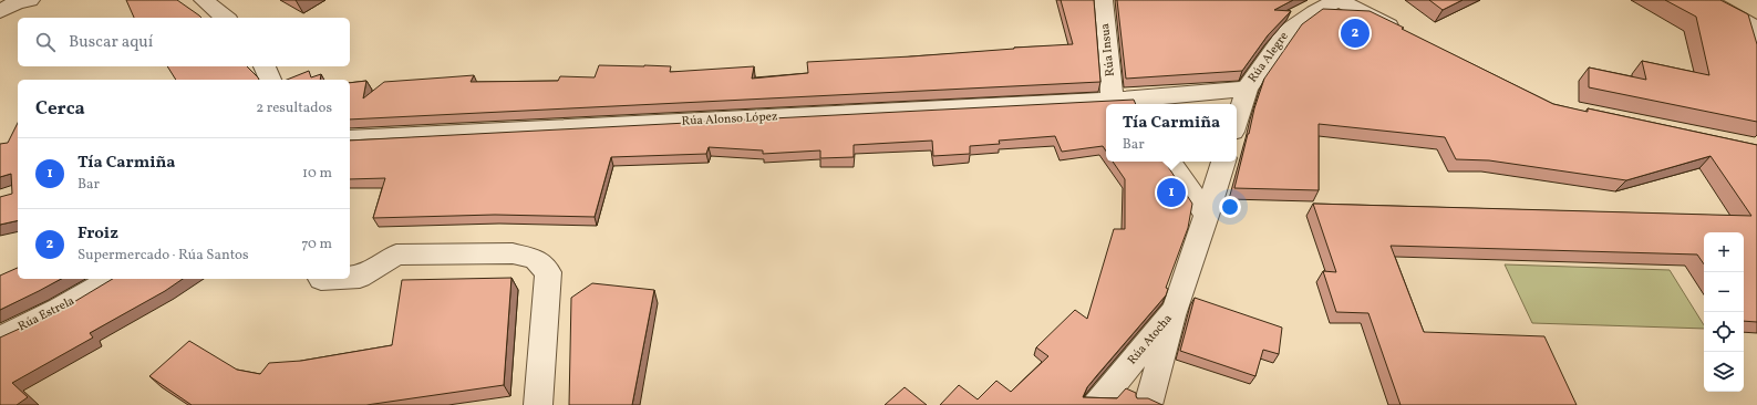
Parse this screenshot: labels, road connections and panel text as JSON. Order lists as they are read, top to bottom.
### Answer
{
  "streets": {
    "street": [
      "Rúa Insua",
      "Rúa Alegre",
      "Rúa Alonso López",
      "Rúa Estrela",
      "Rúa Atocha"
    ]
  },
  "crossings": [
    ["Rúa Insua", "Rúa Alonso López"],
    ["Rúa Alegre", "Rúa Alonso López"]
  ],
  "page": {
    "pins": ["2", "1"],
    "search": "Buscar aquí",
    "heading": ["Cerca", "2 resultados"],
    "popup": ["Tía Carmiña", "Bar"],
    "list": [
      {
        "mark": "1",
        "name": "Tía Carmiña",
        "note": "Bar",
        "value": "10 m"
      },
      {
        "mark": "2",
        "name": "Froiz",
        "note": "Supermercado · Rúa Santos",
        "value": "70 m"
      }
    ],
    "map_buttons": ["+", "−"]
  }
}
